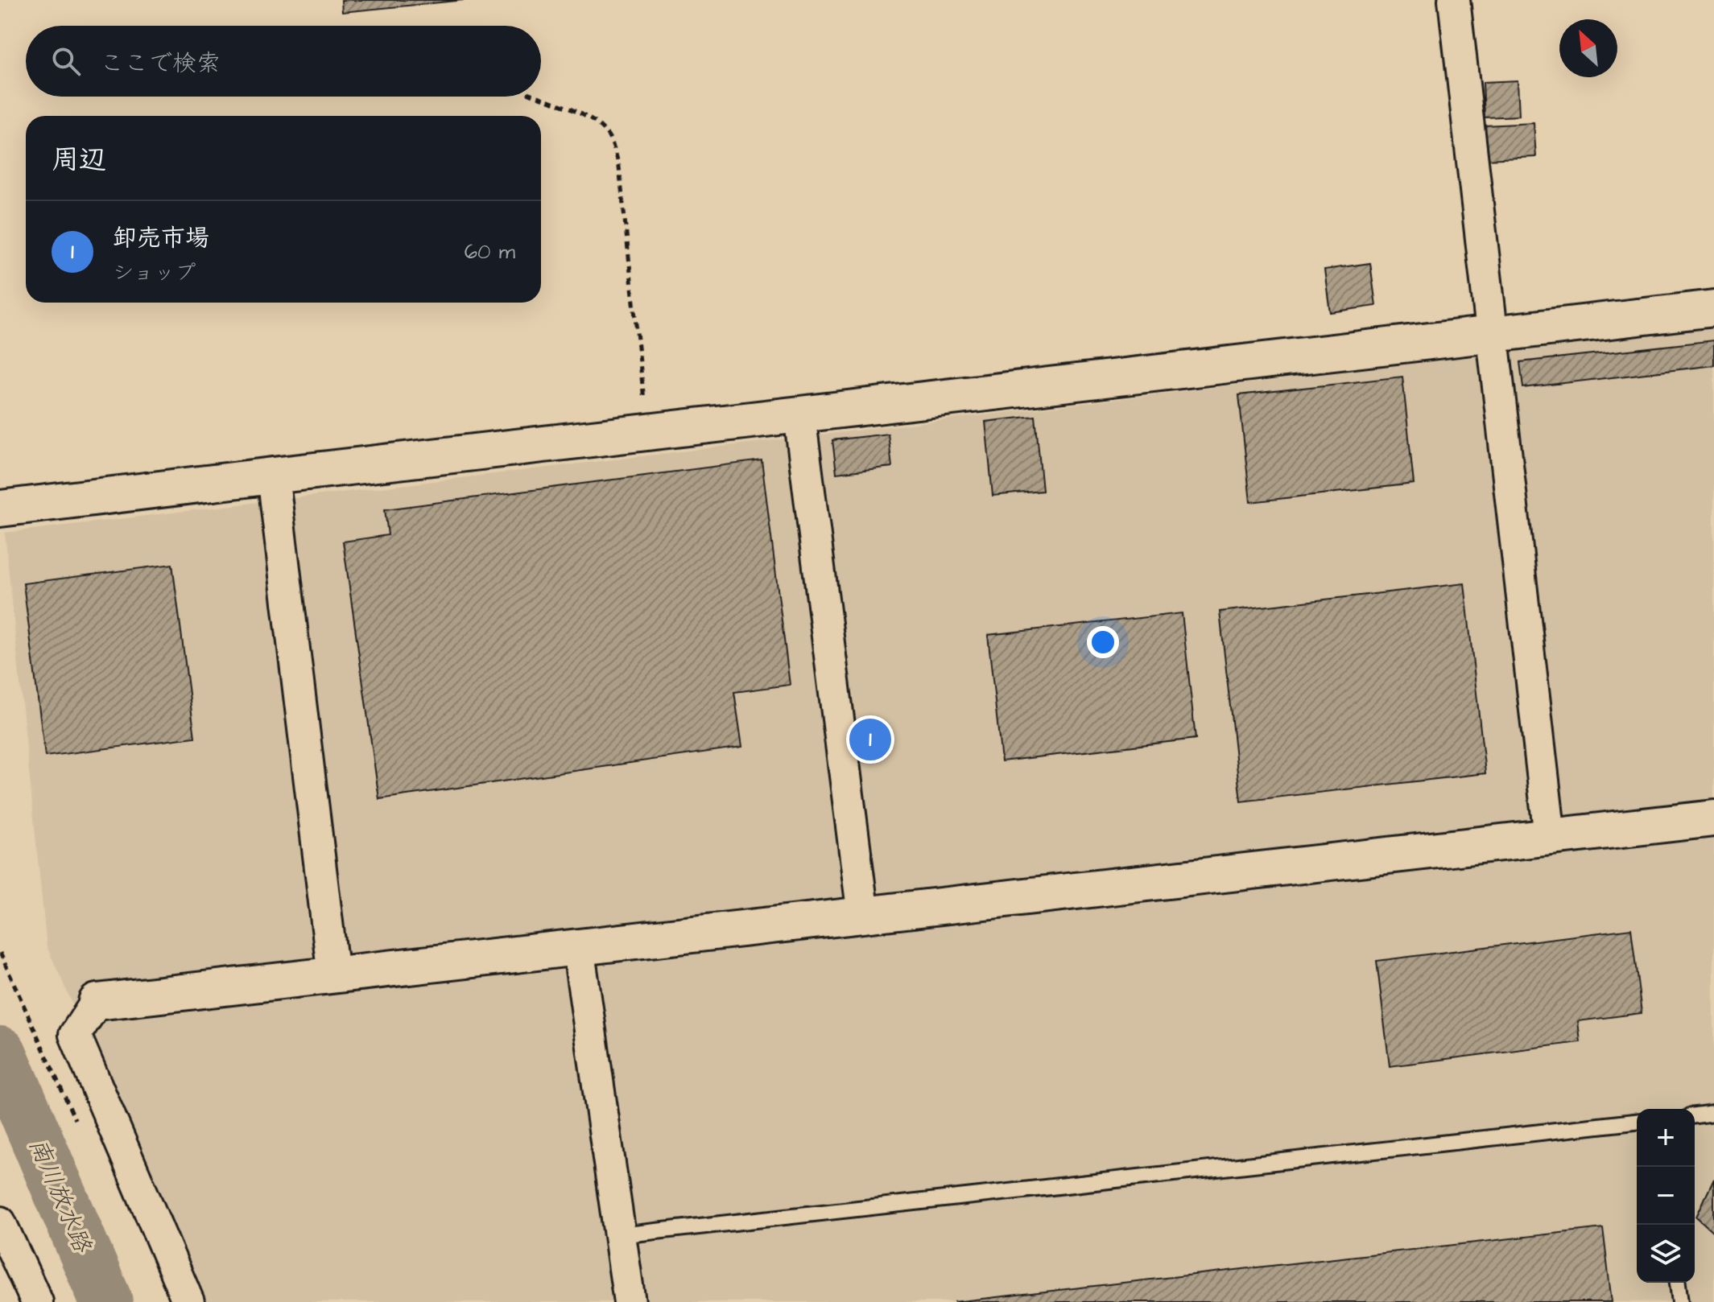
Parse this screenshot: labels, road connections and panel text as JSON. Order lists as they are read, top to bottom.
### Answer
{
  "water": ["南川放水路"],
  "north": "top left",
  "page": {
    "search": "ここで検索",
    "heading": "周辺",
    "list": [
      {
        "mark": "1",
        "name": "卸売市場",
        "note": "ショップ",
        "value": "60 m"
      }
    ],
    "pins": "1",
    "map_buttons": ["+", "−"]
  }
}
